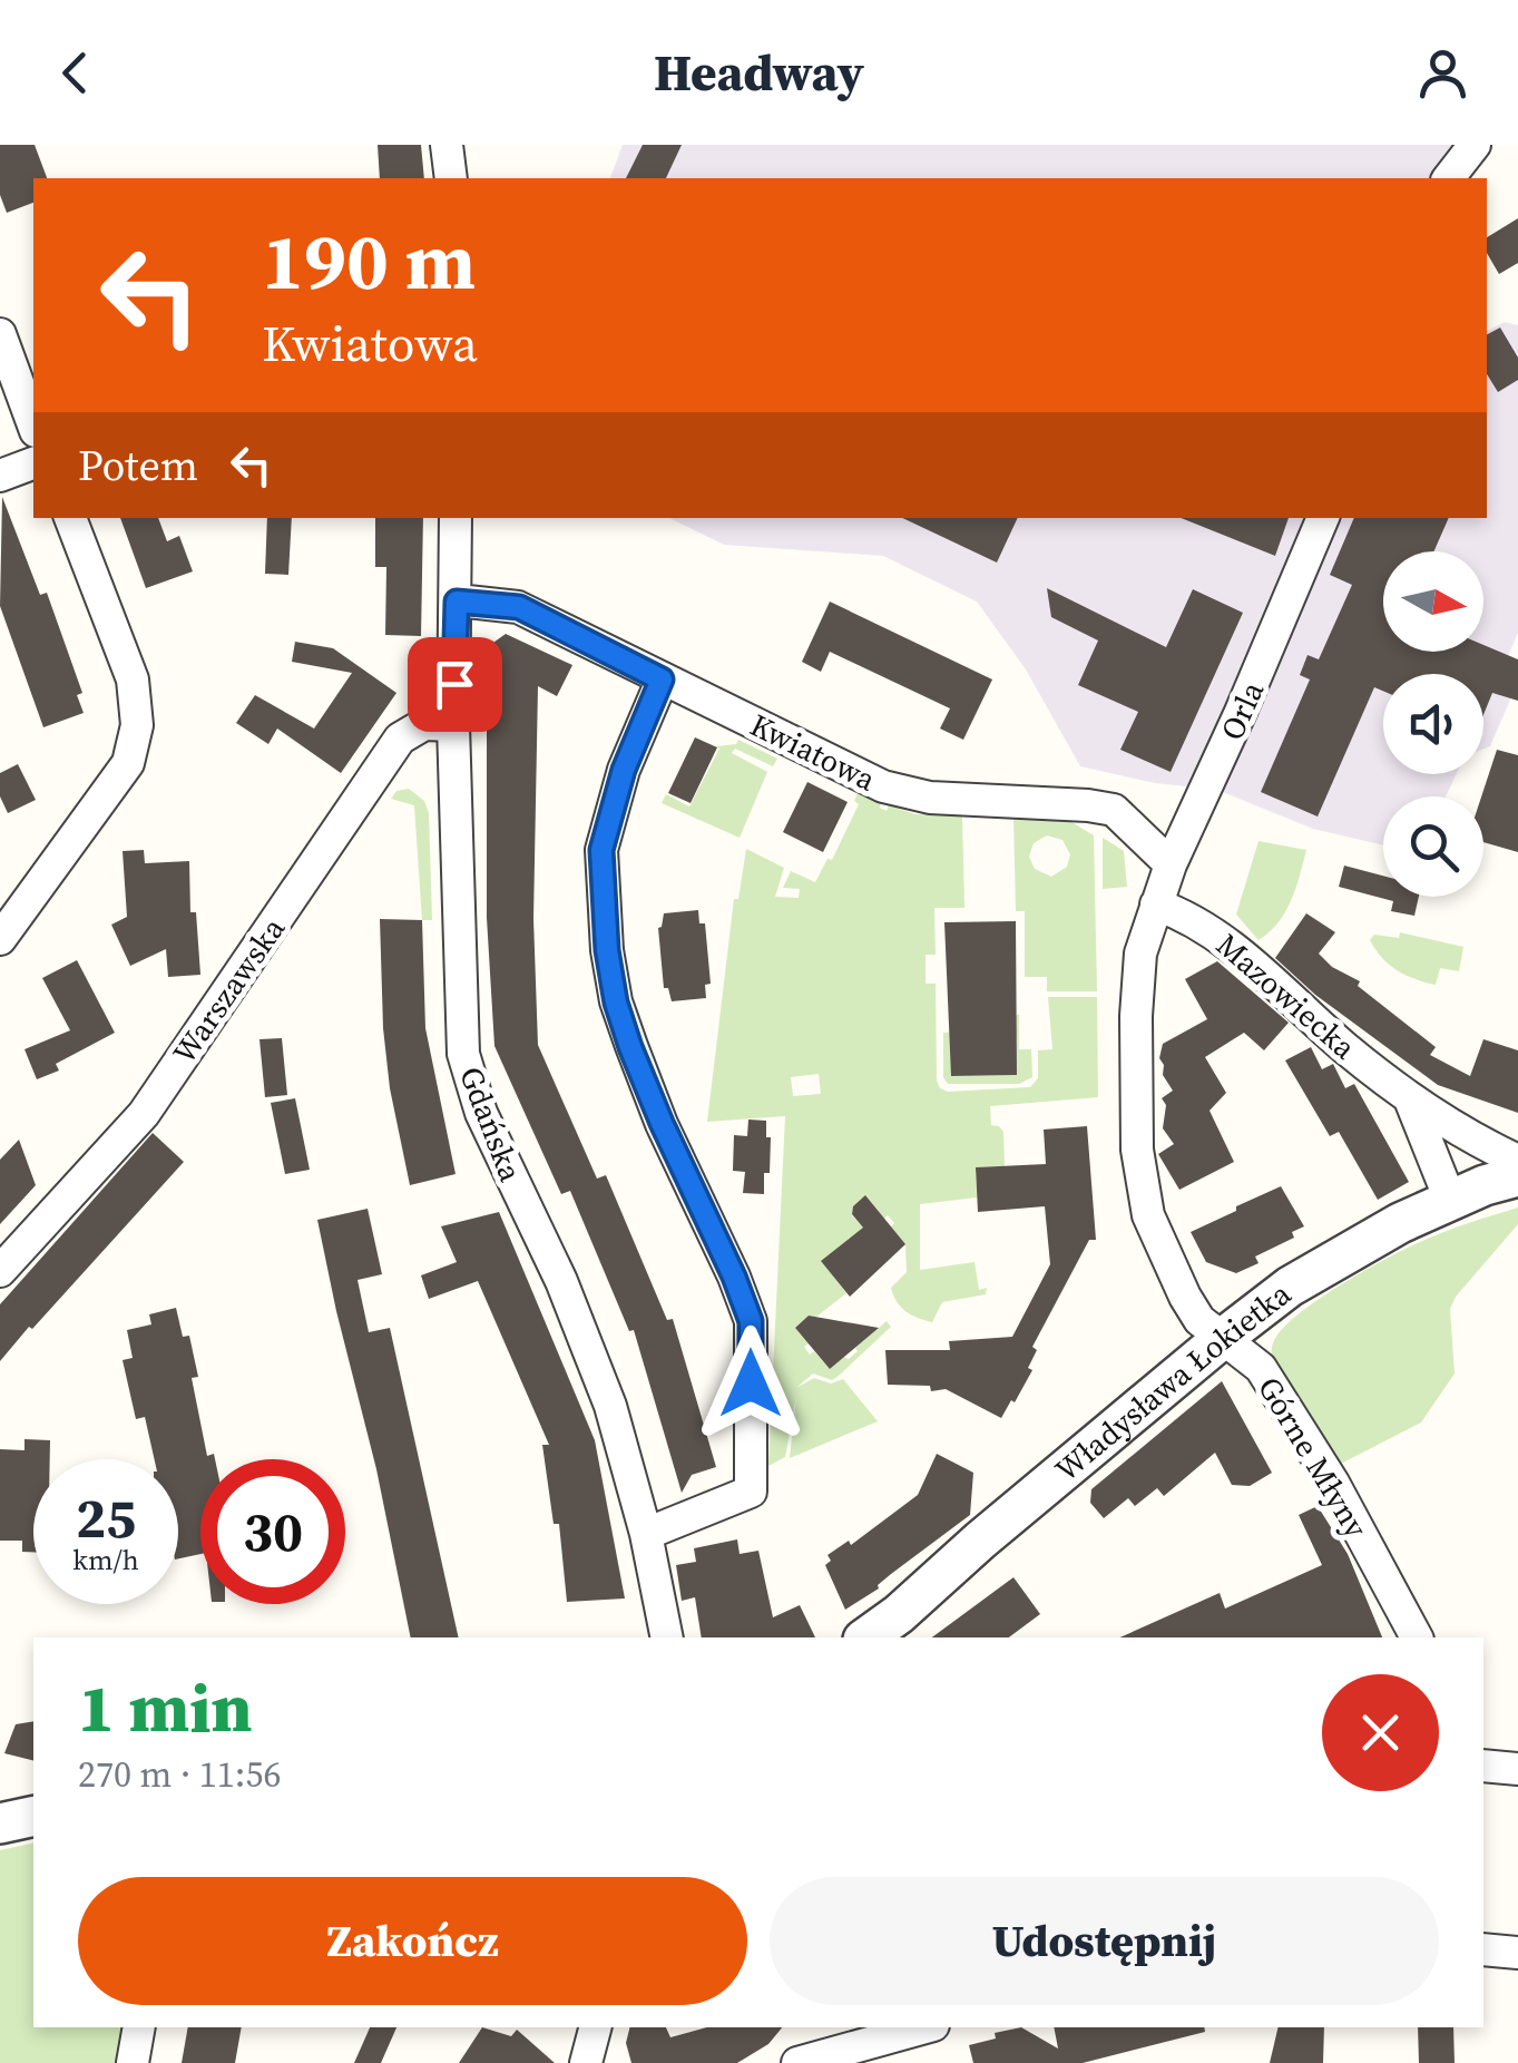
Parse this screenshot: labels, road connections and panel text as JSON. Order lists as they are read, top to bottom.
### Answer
{
  "streets": {
    "street": [
      "Orla",
      "Kwiatowa",
      "Warszawska",
      "Mazowiecka",
      "Gdańska",
      "Władysława Łokietka",
      "Górne Młyny"
    ]
  },
  "crossings": [
    ["Orla", "Kwiatowa"],
    ["Orla", "Mazowiecka"],
    ["Orla", "Górne Młyny"],
    ["Kwiatowa", "Gdańska"],
    ["Warszawska", "Gdańska"],
    ["Mazowiecka", "Władysława Łokietka"],
    ["Mazowiecka", "Górne Młyny"],
    ["Władysława Łokietka", "Górne Młyny"]
  ],
  "north": "right",
  "page": {
    "header": "Headway",
    "turn": ["190 m", "Kwiatowa"],
    "then": "Potem",
    "speed": "25 km/h",
    "limit": "30",
    "heading": ["1 min", "270 m · 11:56"],
    "buttons": ["Zakończ", "Udostępnij"]
  }
}
